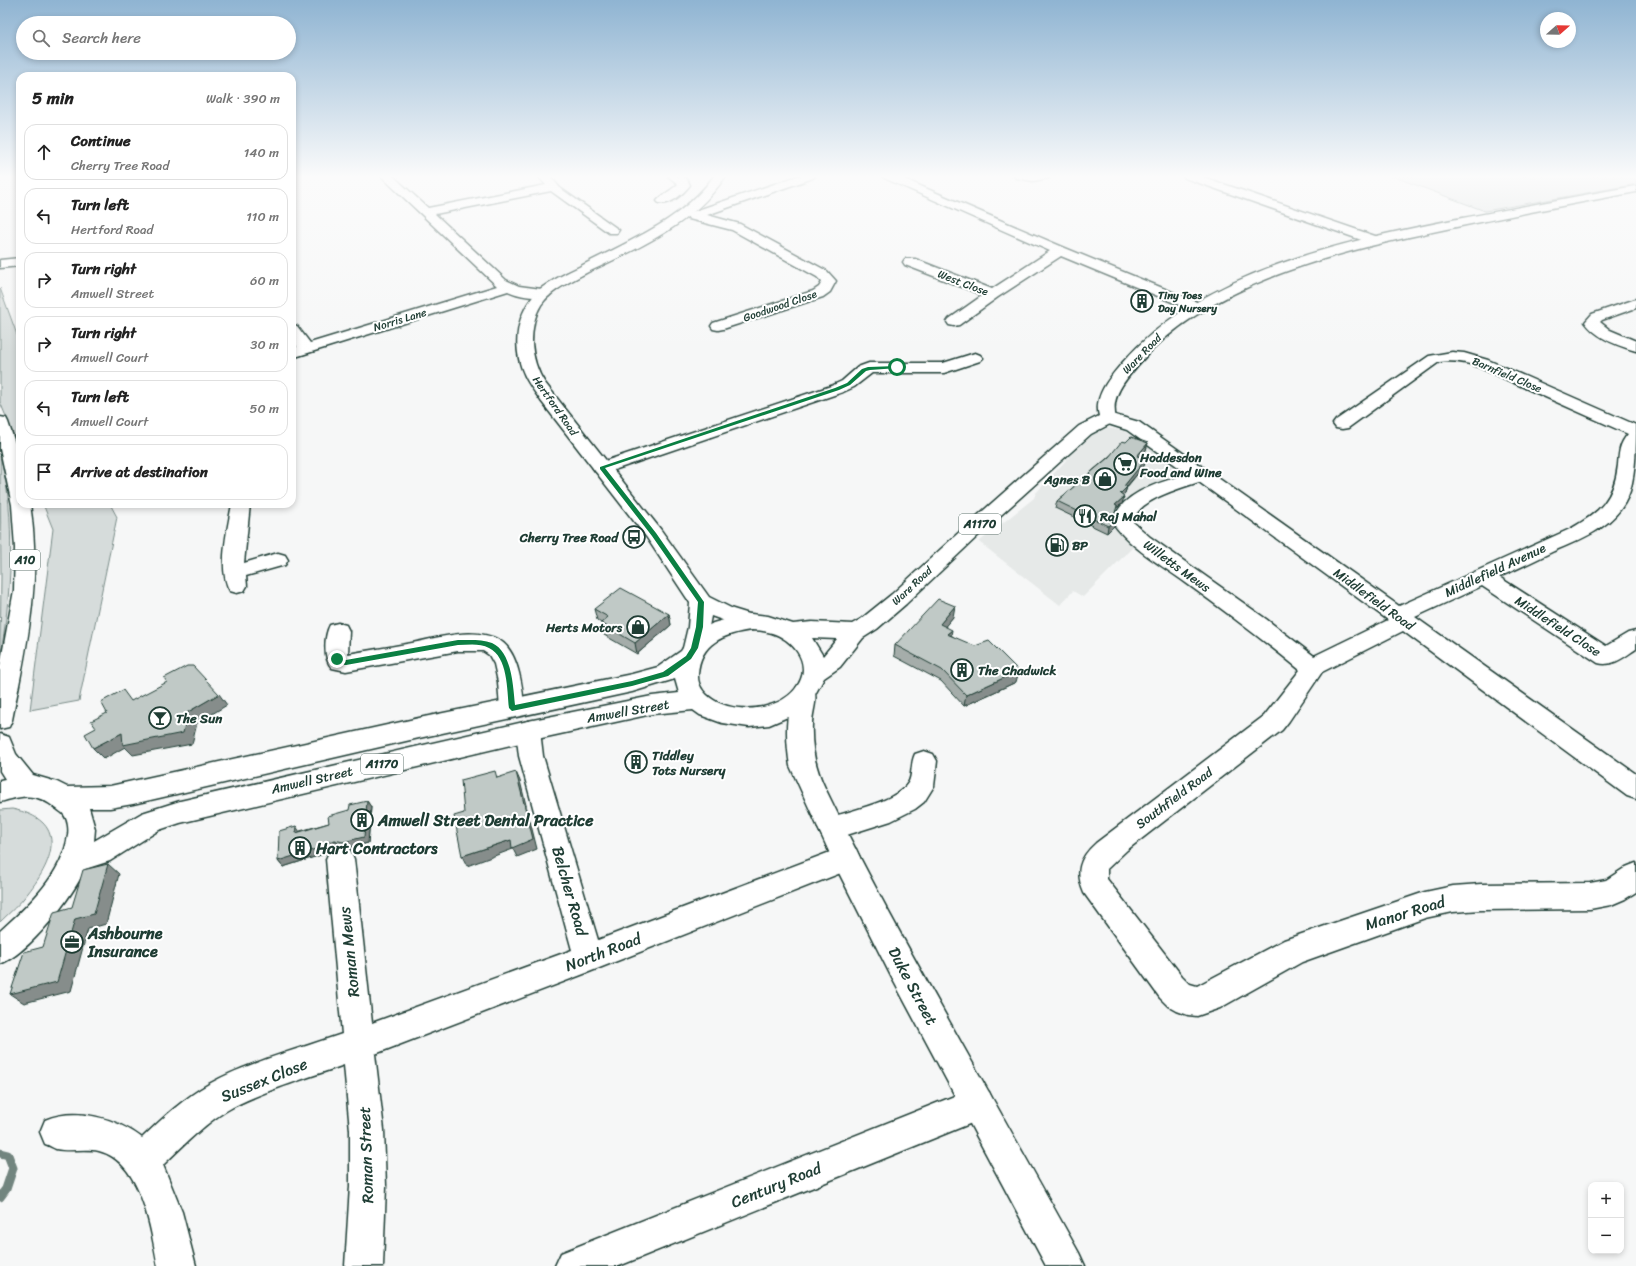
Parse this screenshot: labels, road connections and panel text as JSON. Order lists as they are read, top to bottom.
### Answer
{
  "streets": {
    "street": [
      "West Close",
      "Goodwood Close",
      "Norris Lane",
      "Ware Road",
      "Barnfield Close",
      "Hertford Road",
      "A1170",
      "A10",
      "Willetts Mews",
      "Middlefield Avenue",
      "Middlefield Road",
      "Middlefield Close",
      "Amwell Street",
      "Southfield Road",
      "Belcher Road",
      "Manor Road",
      "Roman Mews",
      "North Road",
      "Duke Street",
      "Sussex Close",
      "Roman Street",
      "Century Road"
    ]
  },
  "crossings": [
    ["Ware Road", "Hertford Road"],
    ["Ware Road", "Middlefield Road"],
    ["Ware Road", "Amwell Street"],
    ["Ware Road", "Duke Street"],
    ["Hertford Road", "Amwell Street"],
    ["Hertford Road", "Duke Street"],
    ["Willetts Mews", "Middlefield Road"],
    ["Willetts Mews", "Southfield Road"],
    ["Middlefield Avenue", "Middlefield Road"],
    ["Middlefield Avenue", "Middlefield Close"],
    ["Amwell Street", "Belcher Road"],
    ["Amwell Street", "Duke Street"],
    ["Southfield Road", "Manor Road"],
    ["Belcher Road", "North Road"],
    ["Roman Mews", "North Road"],
    ["Roman Mews", "Sussex Close"],
    ["Roman Mews", "Roman Street"],
    ["North Road", "Duke Street"],
    ["North Road", "Sussex Close"],
    ["North Road", "Roman Street"],
    ["Duke Street", "Century Road"],
    ["Sussex Close", "Roman Street"]
  ],
  "places": {
    "building": [
      "Tiny Toes Day Nursery",
      "The Chadwick",
      "Tiddley Tots Nursery",
      "Amwell Street Dental Practice",
      "Hart Contractors"
    ],
    "supermarket": ["Hoddesdon Food and Wine"],
    "shop": ["Agnes B", "Herts Motors"],
    "restaurant": ["Raj Mahal"],
    "bus stop": ["Cherry Tree Road"],
    "fuel station": ["BP"],
    "bar": ["The Sun"],
    "office": ["Ashbourne Insurance"]
  },
  "north": "right",
  "page": {
    "search": "Search here",
    "heading": ["5 min", "Walk · 390 m"],
    "list": [
      ["Continue", "Cherry Tree Road", "140 m"],
      ["Turn left", "Hertford Road", "110 m"],
      ["Turn right", "Amwell Street", "60 m"],
      ["Turn right", "Amwell Court", "30 m"],
      ["Turn left", "Amwell Court", "50 m"],
      "Arrive at destination"
    ],
    "map_buttons": ["+", "−"]
  }
}
